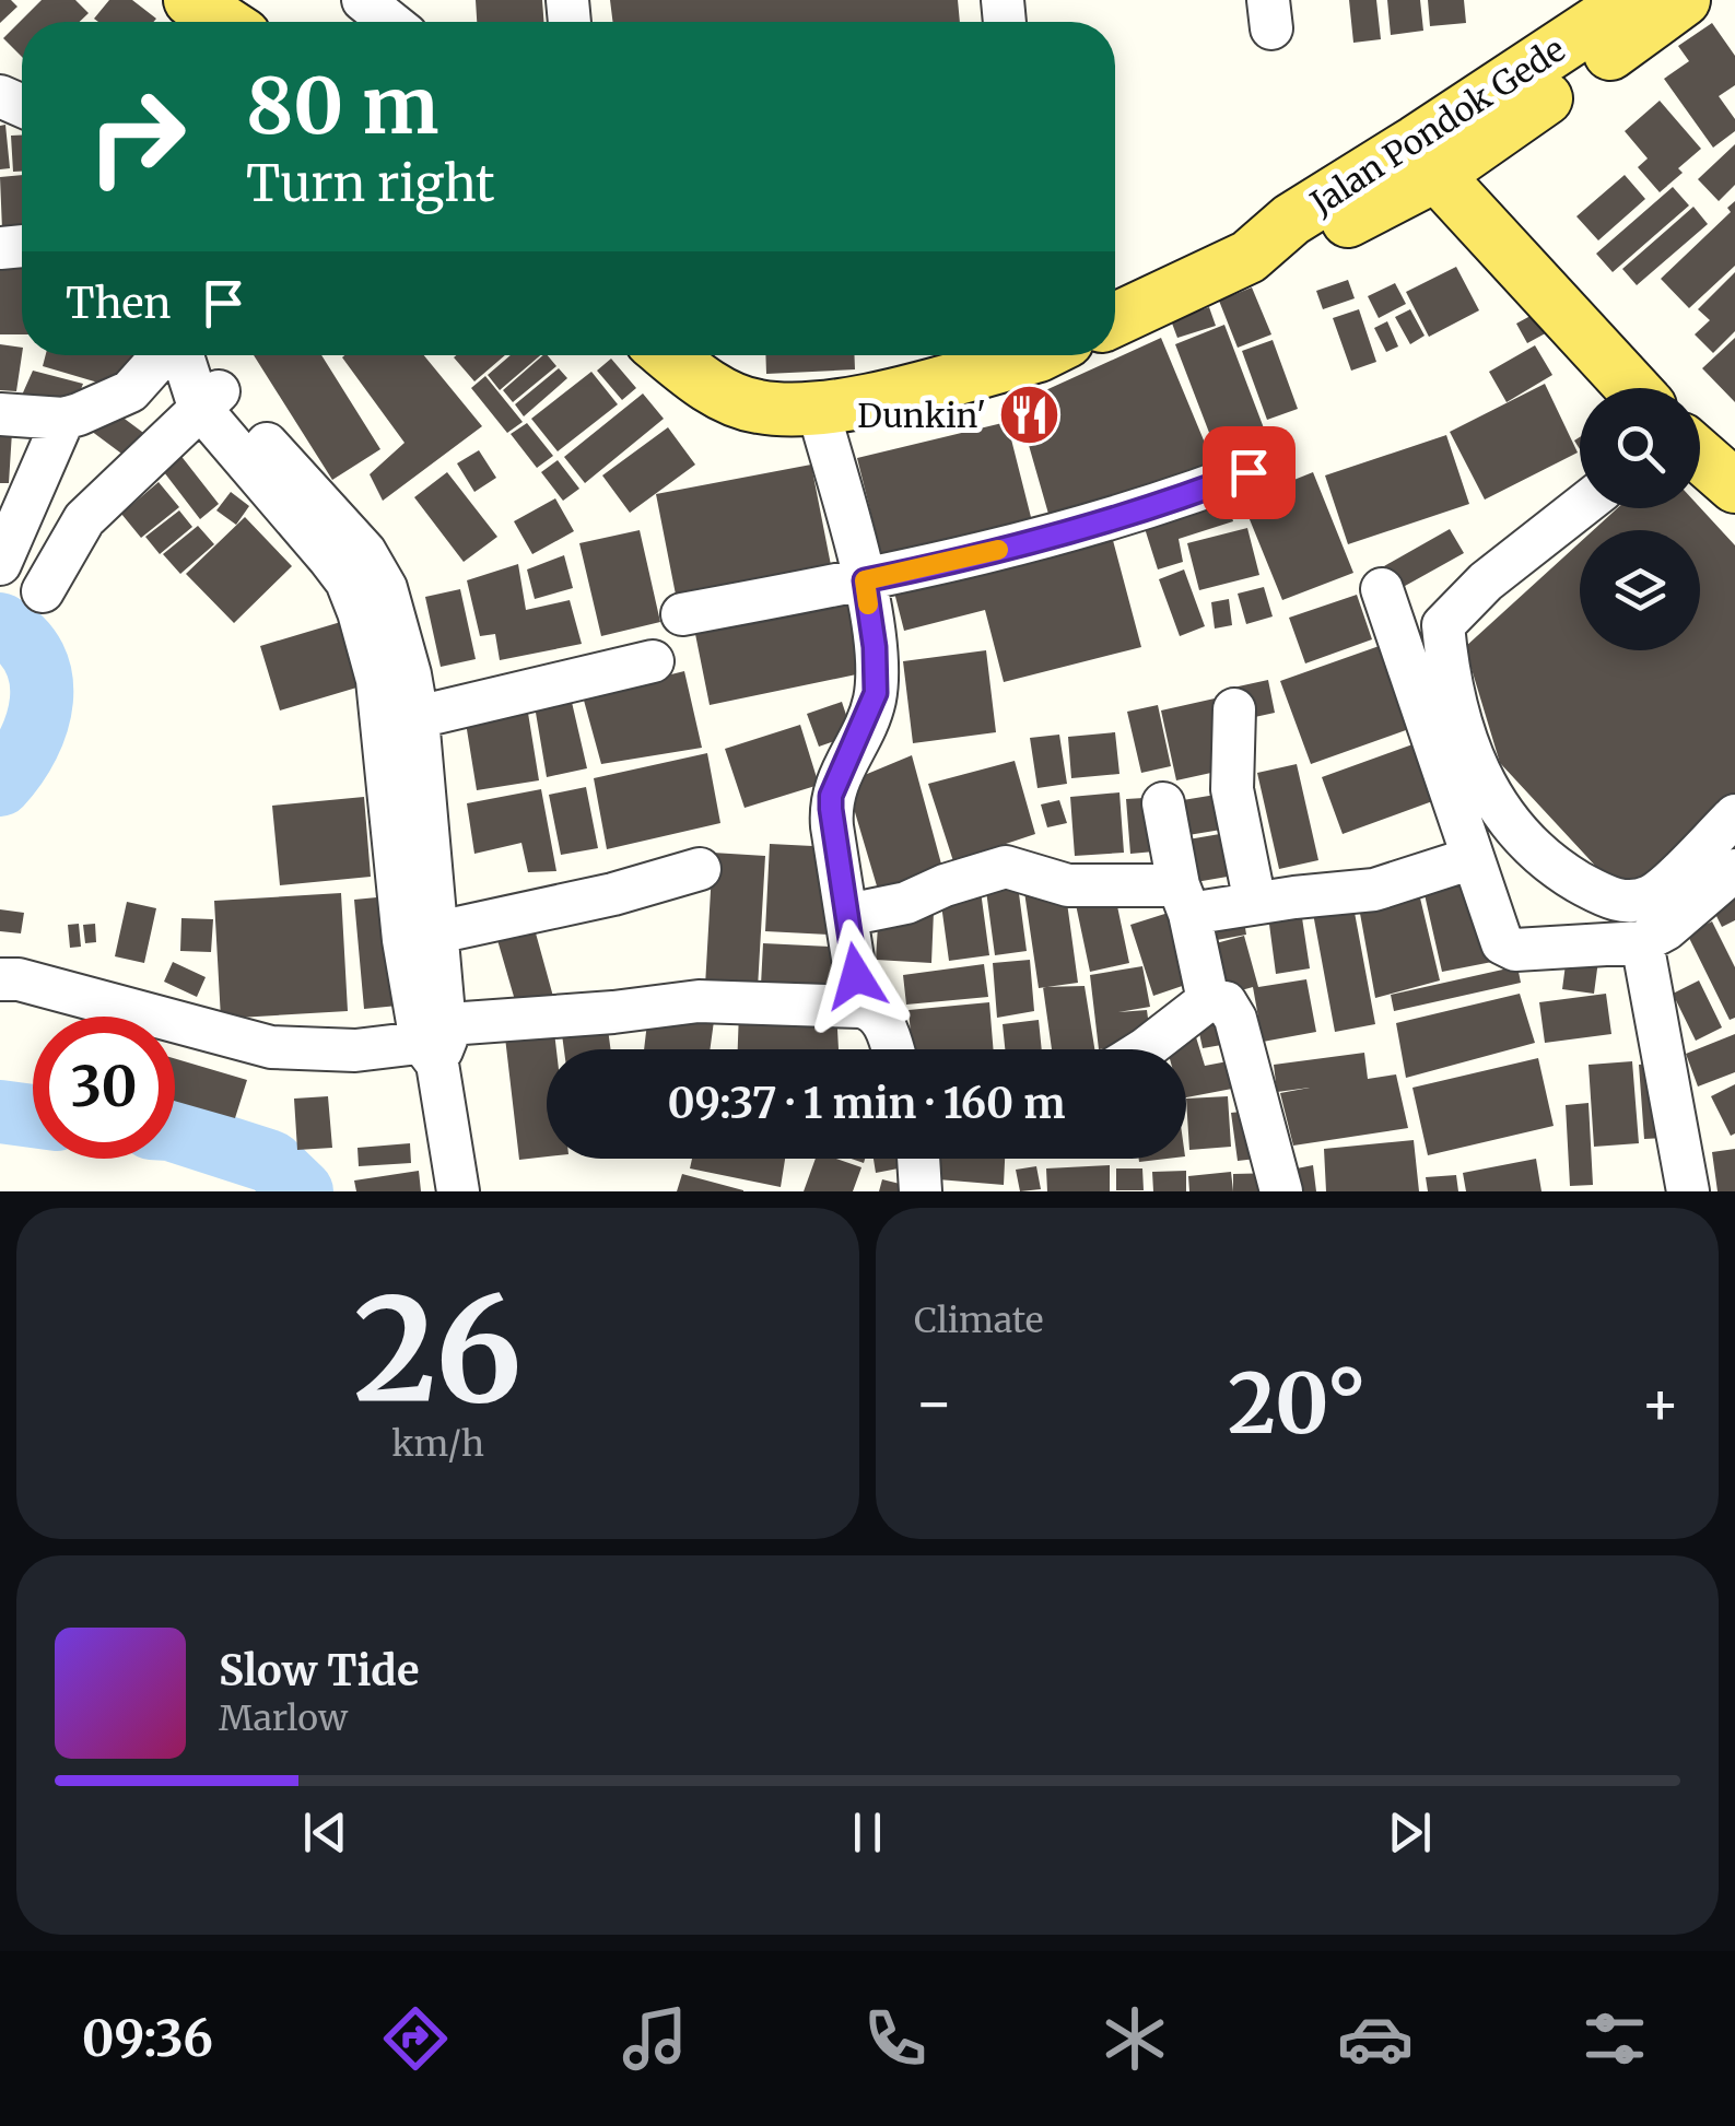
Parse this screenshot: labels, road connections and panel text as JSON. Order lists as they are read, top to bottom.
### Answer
{
  "streets": {
    "main road": ["Jalan Pondok Gede"]
  },
  "places": {
    "restaurant": ["Dunkin'"]
  },
  "page": {
    "turn": ["80 m", "Turn right"],
    "then": "Then",
    "limit": "30",
    "trip": "09:37 · 1 min · 160 m",
    "tile": [
      ["26", "km/h"],
      "Climate"
    ],
    "heat": ["−", "20°", "+"],
    "song": ["Slow Tide", "Marlow"],
    "tabs": "09:36"
  }
}
